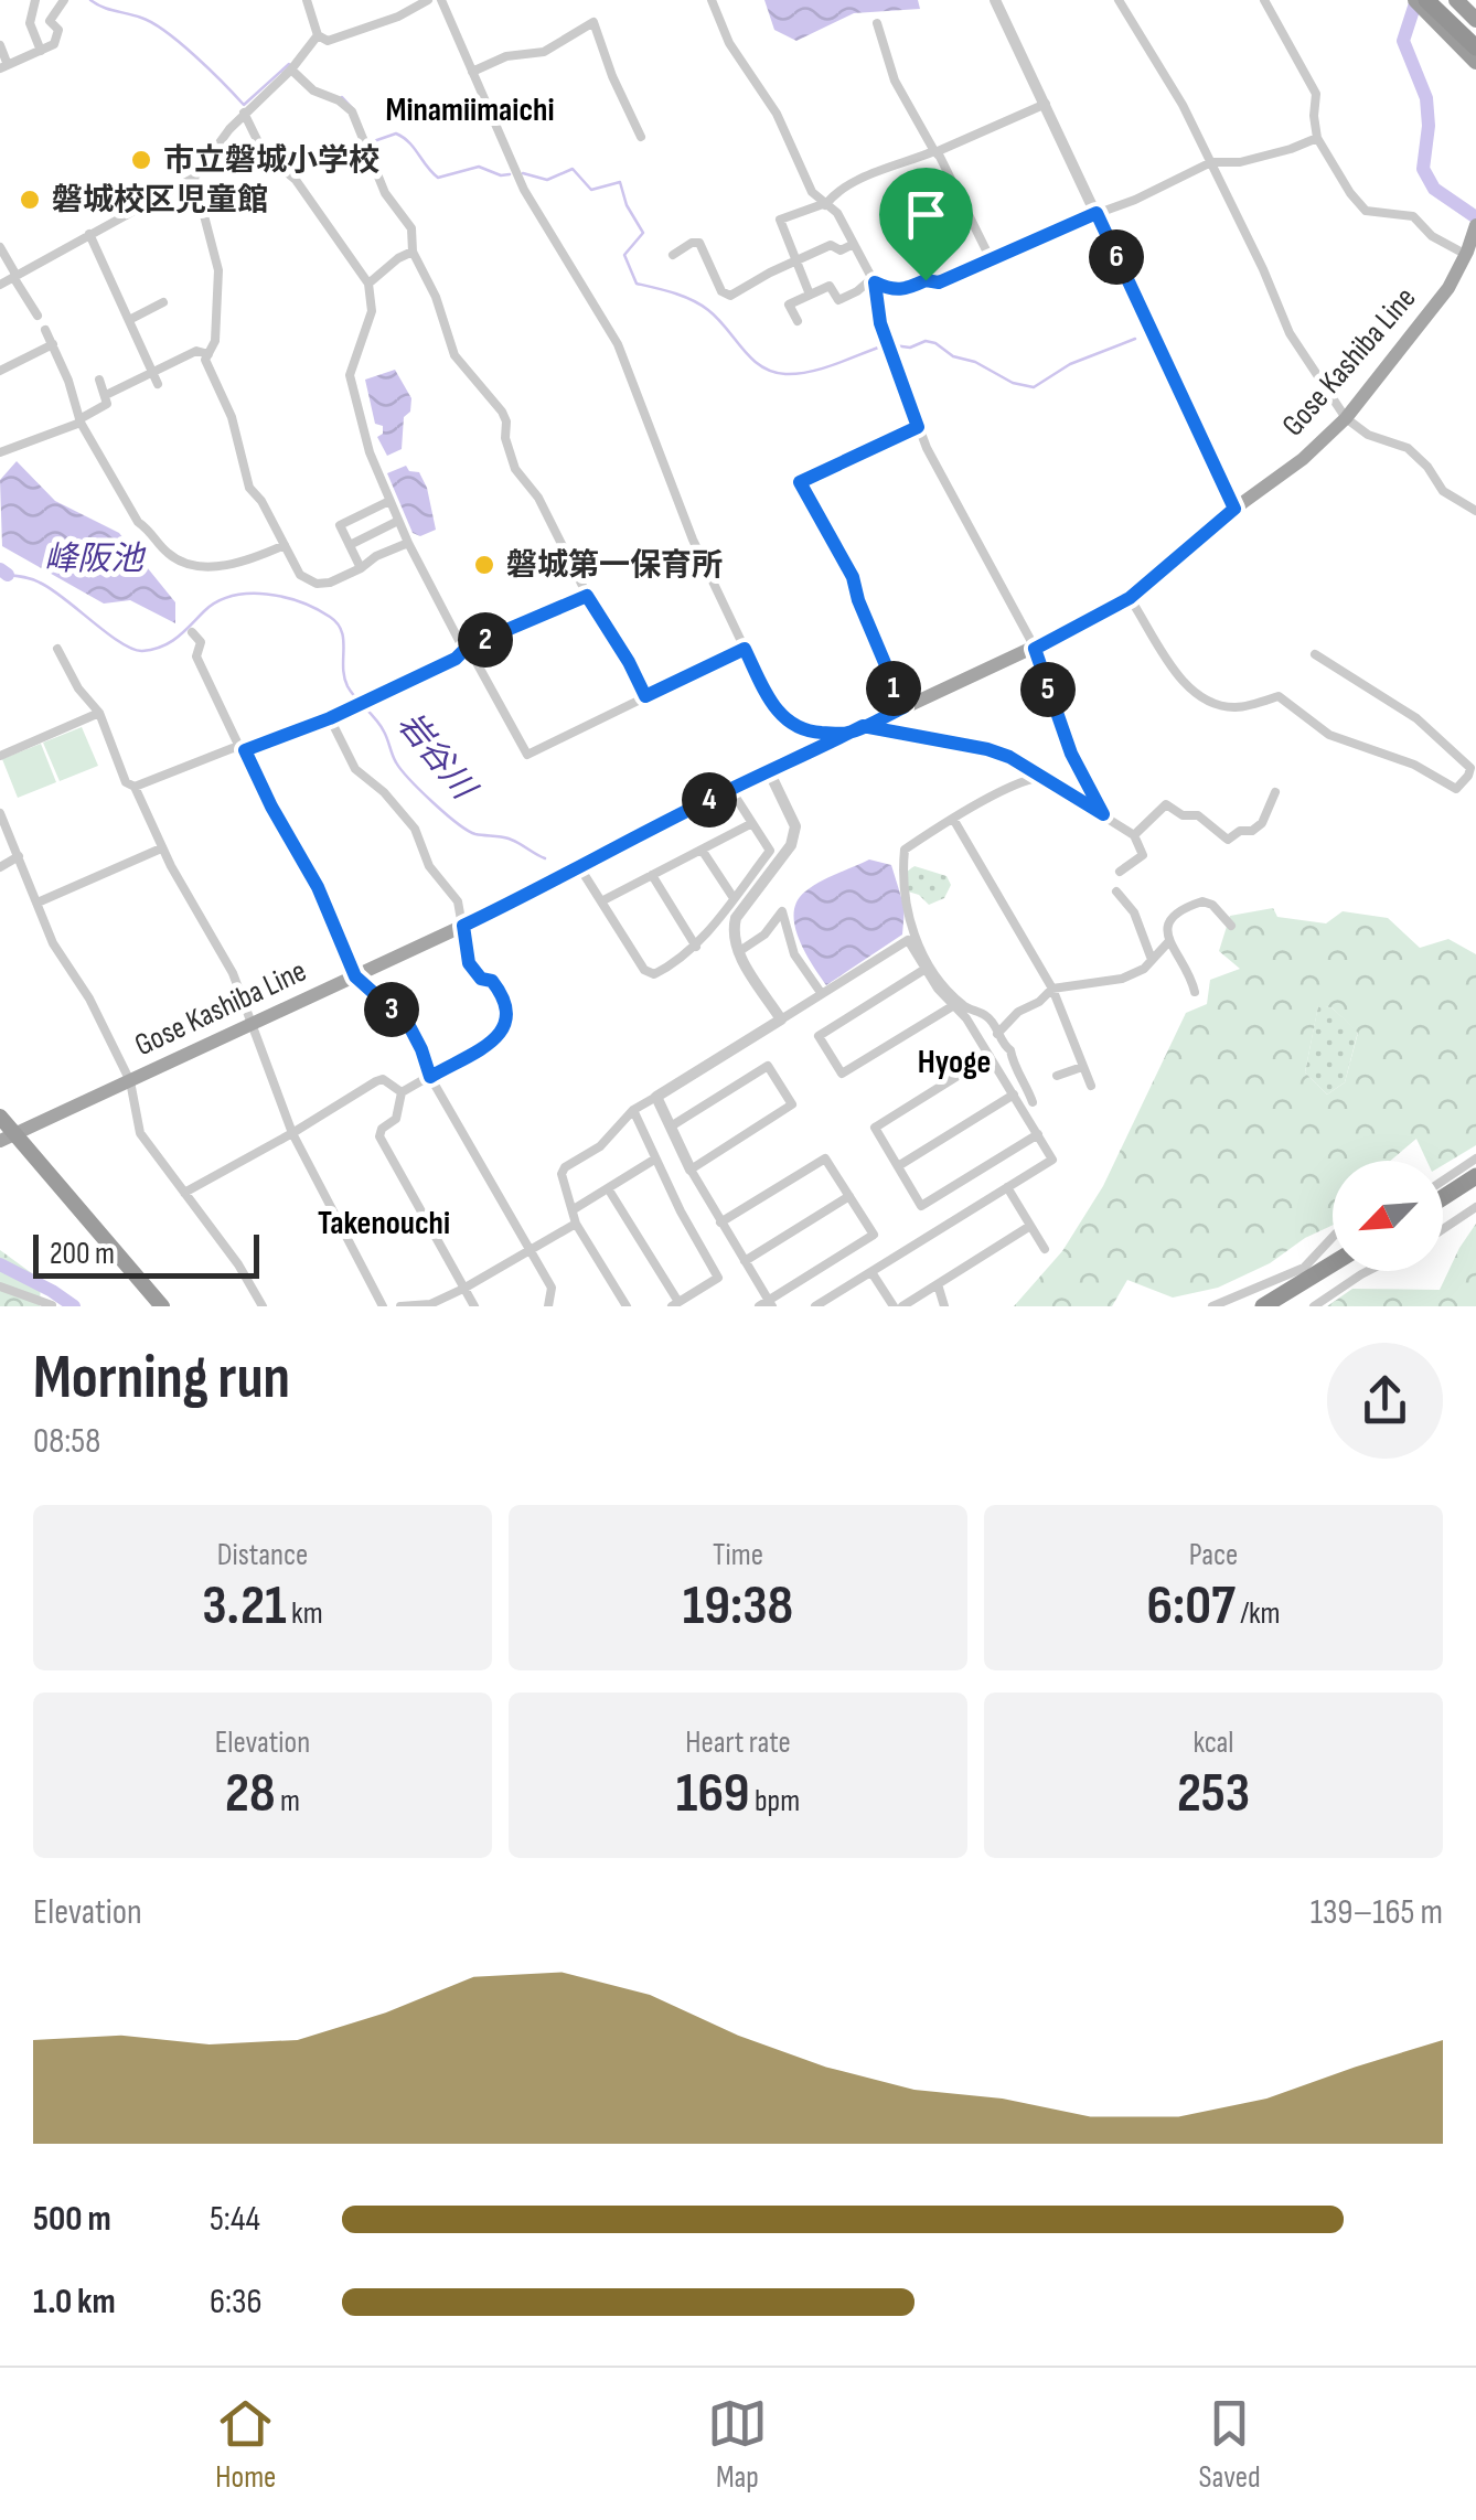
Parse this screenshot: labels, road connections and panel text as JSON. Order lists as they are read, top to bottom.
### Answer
{
  "streets": {
    "main road": ["Gose Kashiba Line"]
  },
  "districts": ["Minamiimaichi", "Hyoge", "Takenouchi"],
  "water": ["峰阪池", "岩谷川"],
  "places": ["市立磐城小学校", "磐城校区児童館", "磐城第一保育所"],
  "scale_bar": "200 m",
  "north": "bottom left",
  "page": {
    "pins": [
      "6",
      "2",
      "1",
      "5",
      "4",
      "3"
    ],
    "scale": "200 m",
    "heading": ["Morning run", "08:58"],
    "stats": [
      ["Distance", "3.21 km"],
      ["Time", "19:38"],
      ["Pace", "6:07 /km"],
      ["Elevation", "28 m"],
      ["Heart rate", "169 bpm"],
      ["kcal", "253"]
    ],
    "chart": ["Elevation", "139–165 m"],
    "list": [
      {
        "name": "500 m",
        "note": "5:44"
      },
      {
        "name": "1.0 km",
        "note": "6:36"
      }
    ],
    "tabs": ["Home", "Map", "Saved"]
  }
}
